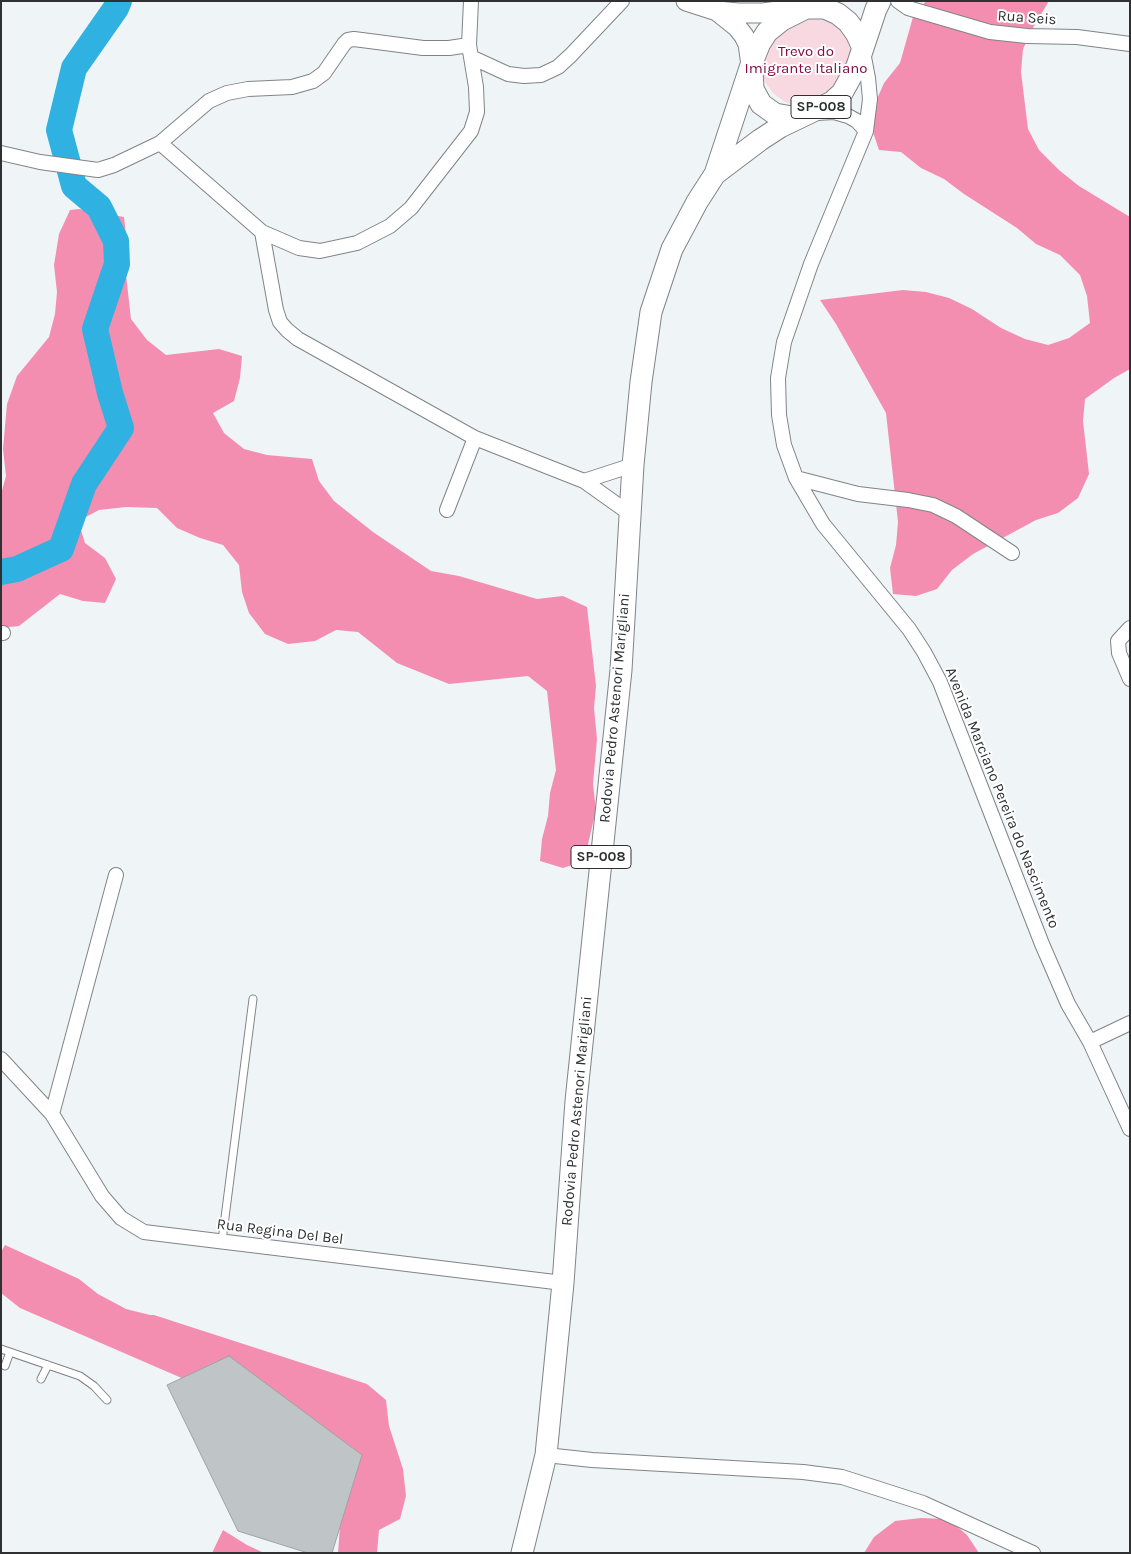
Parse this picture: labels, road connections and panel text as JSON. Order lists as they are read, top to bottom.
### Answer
{
  "streets": {
    "main road": ["SP-008", "Rodovia Pedro Astenori Marigliani"],
    "street": ["Rua Seis", "Avenida Marciano Pereira do Nascimento", "Rua Regina Del Bel"]
  },
  "crossings": [
    ["Rodovia Pedro Astenori Marigliani", "Avenida Marciano Pereira do Nascimento"],
    ["Rodovia Pedro Astenori Marigliani", "Rua Regina Del Bel"]
  ],
  "parks": ["Trevo do Imigrante Italiano"]
}
